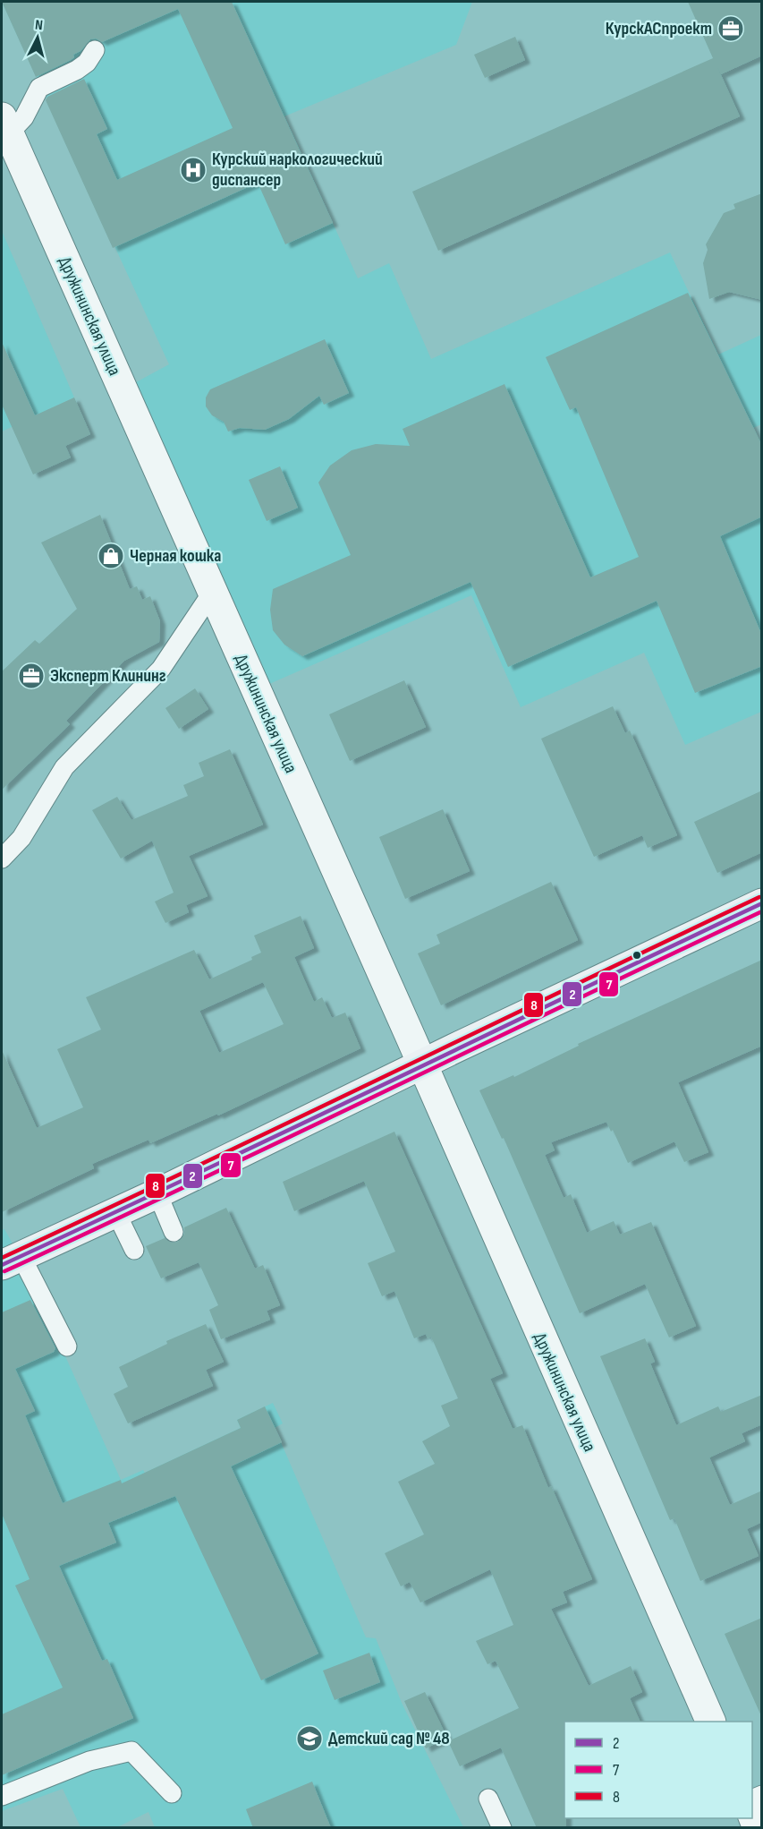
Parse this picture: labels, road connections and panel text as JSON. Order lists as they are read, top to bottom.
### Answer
{
  "streets": {
    "street": ["Дружининская улица"]
  },
  "places": {
    "office": ["КурскАСпроект", "Эксперт Клининг"],
    "hospital": ["Курский наркологический диспансер"],
    "shop": ["Черная кошка"],
    "school or university": ["Детский сад № 48"]
  },
  "lines": ["transit line 8", "transit line 2", "transit line 7"],
  "legend": ["2", "7", "8"],
  "north": "top"
}
